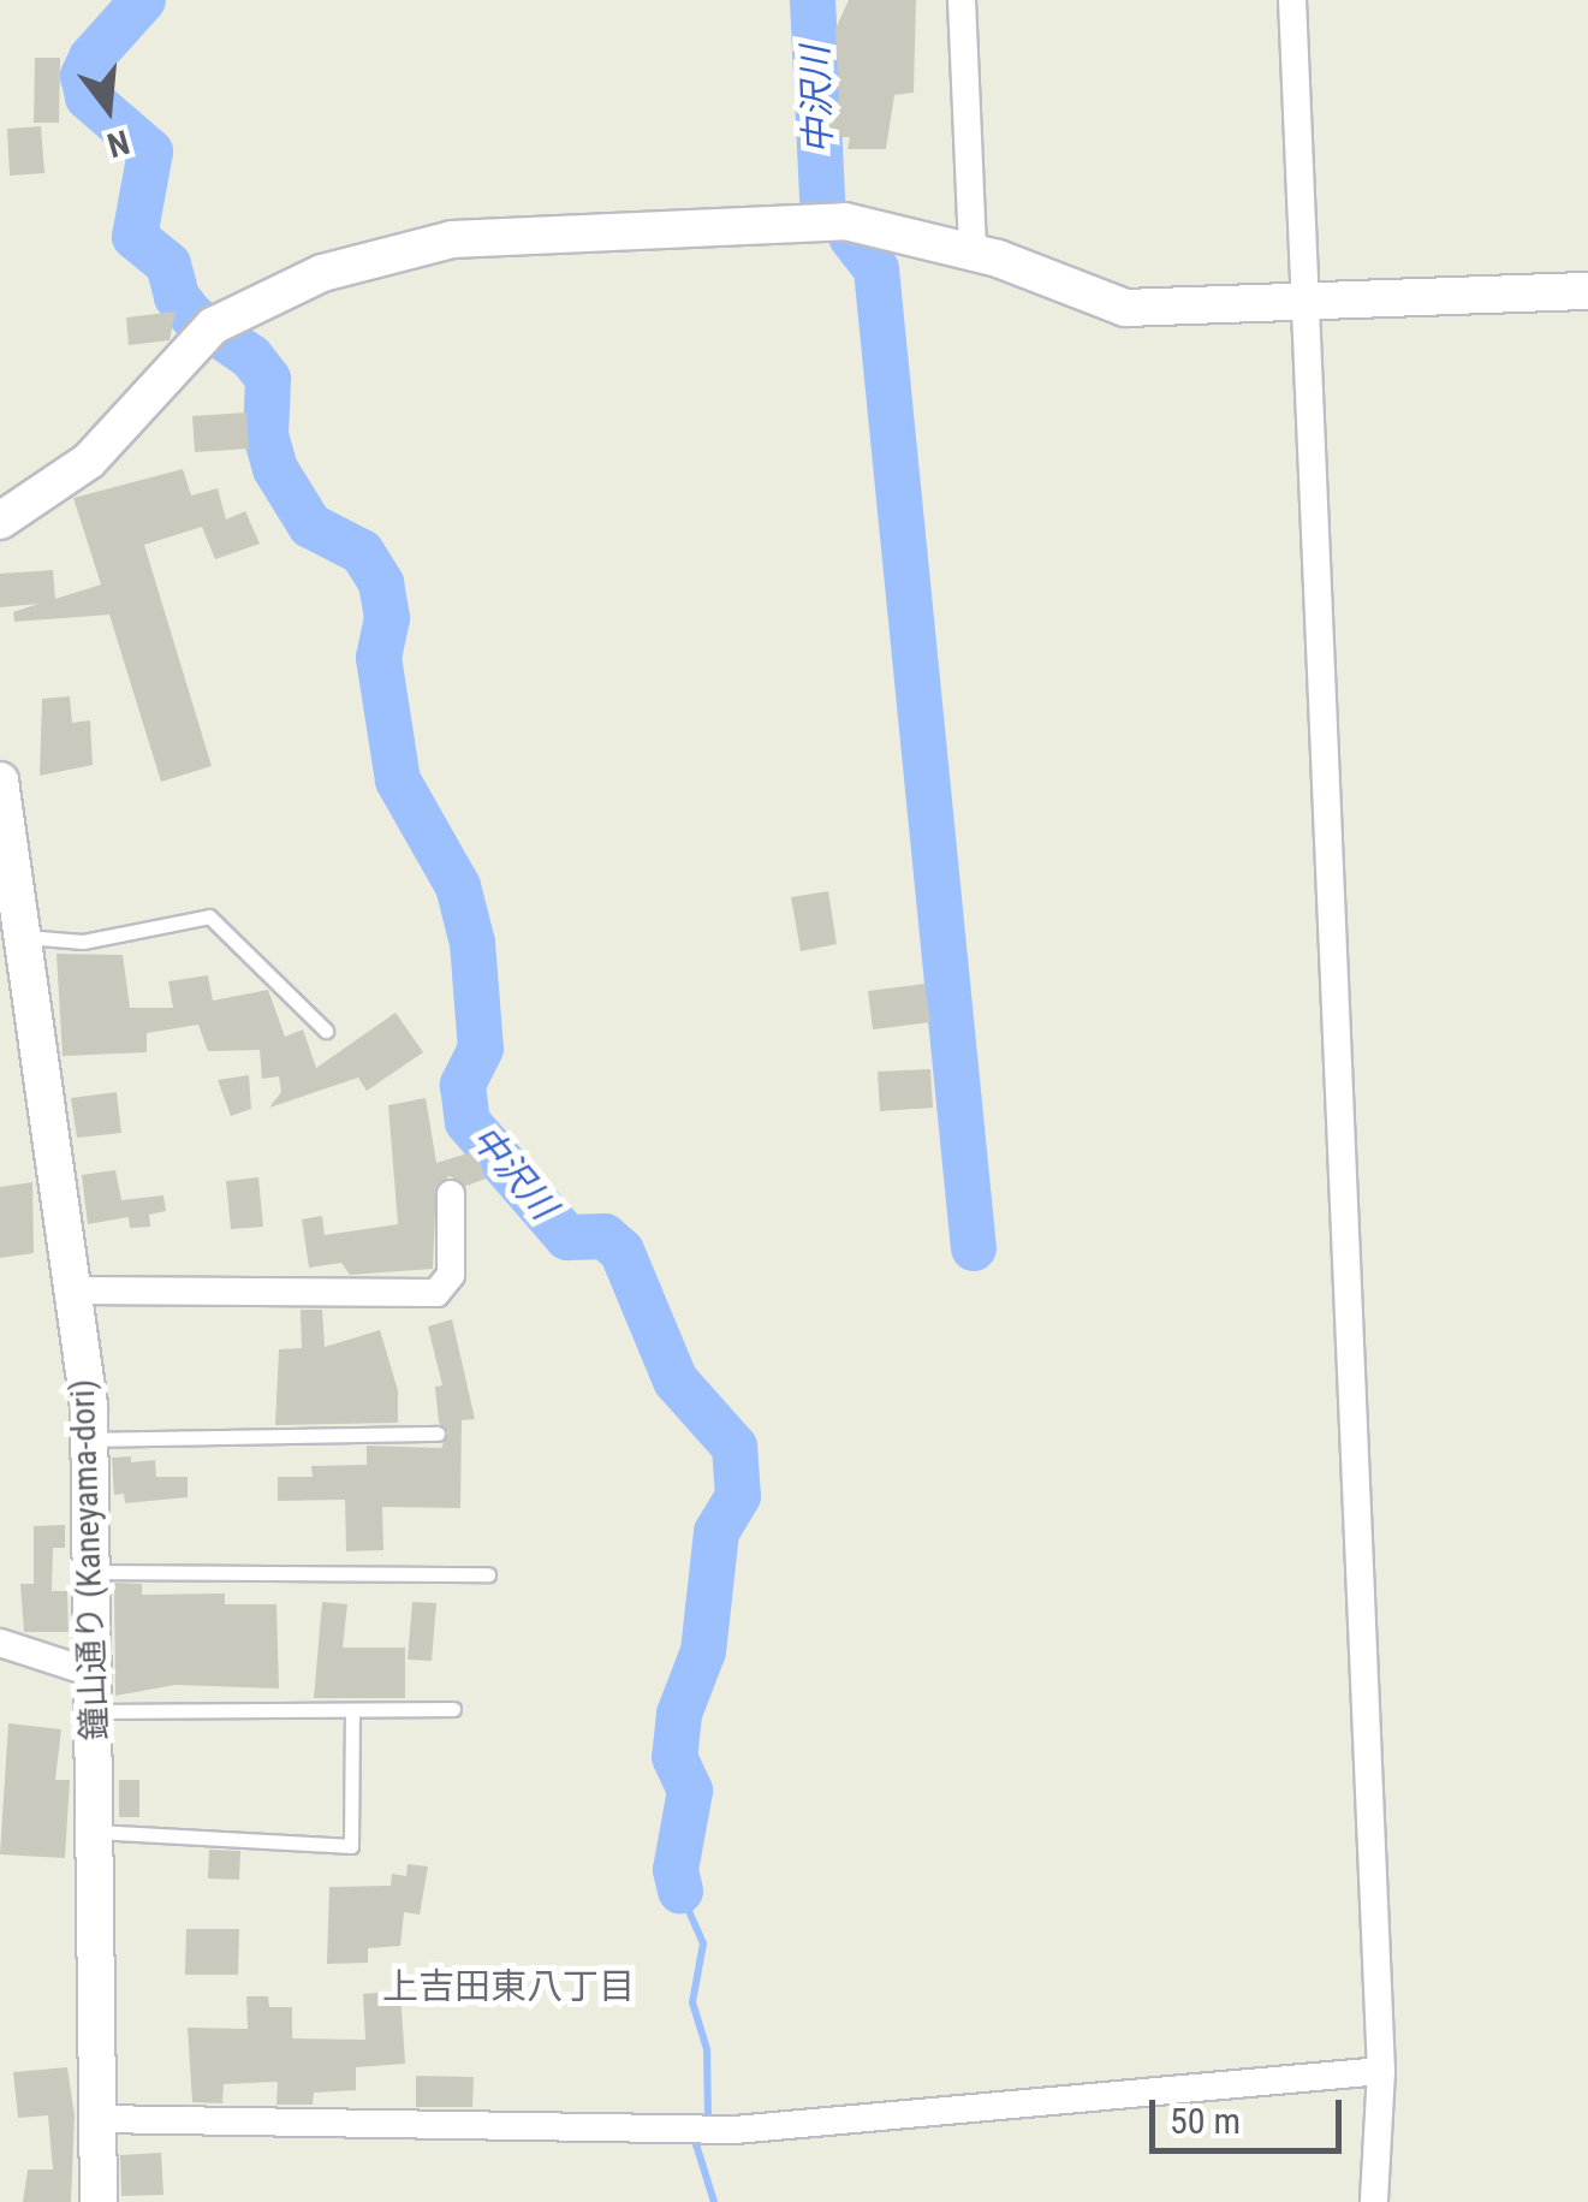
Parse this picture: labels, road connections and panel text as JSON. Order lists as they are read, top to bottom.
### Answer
{
  "streets": {
    "street": ["鐘山通り (Kaneyama-dori)"]
  },
  "districts": ["上吉田東八丁目"],
  "water": ["中沢川"],
  "scale_bar": "50 m",
  "north": "bottom"
}
